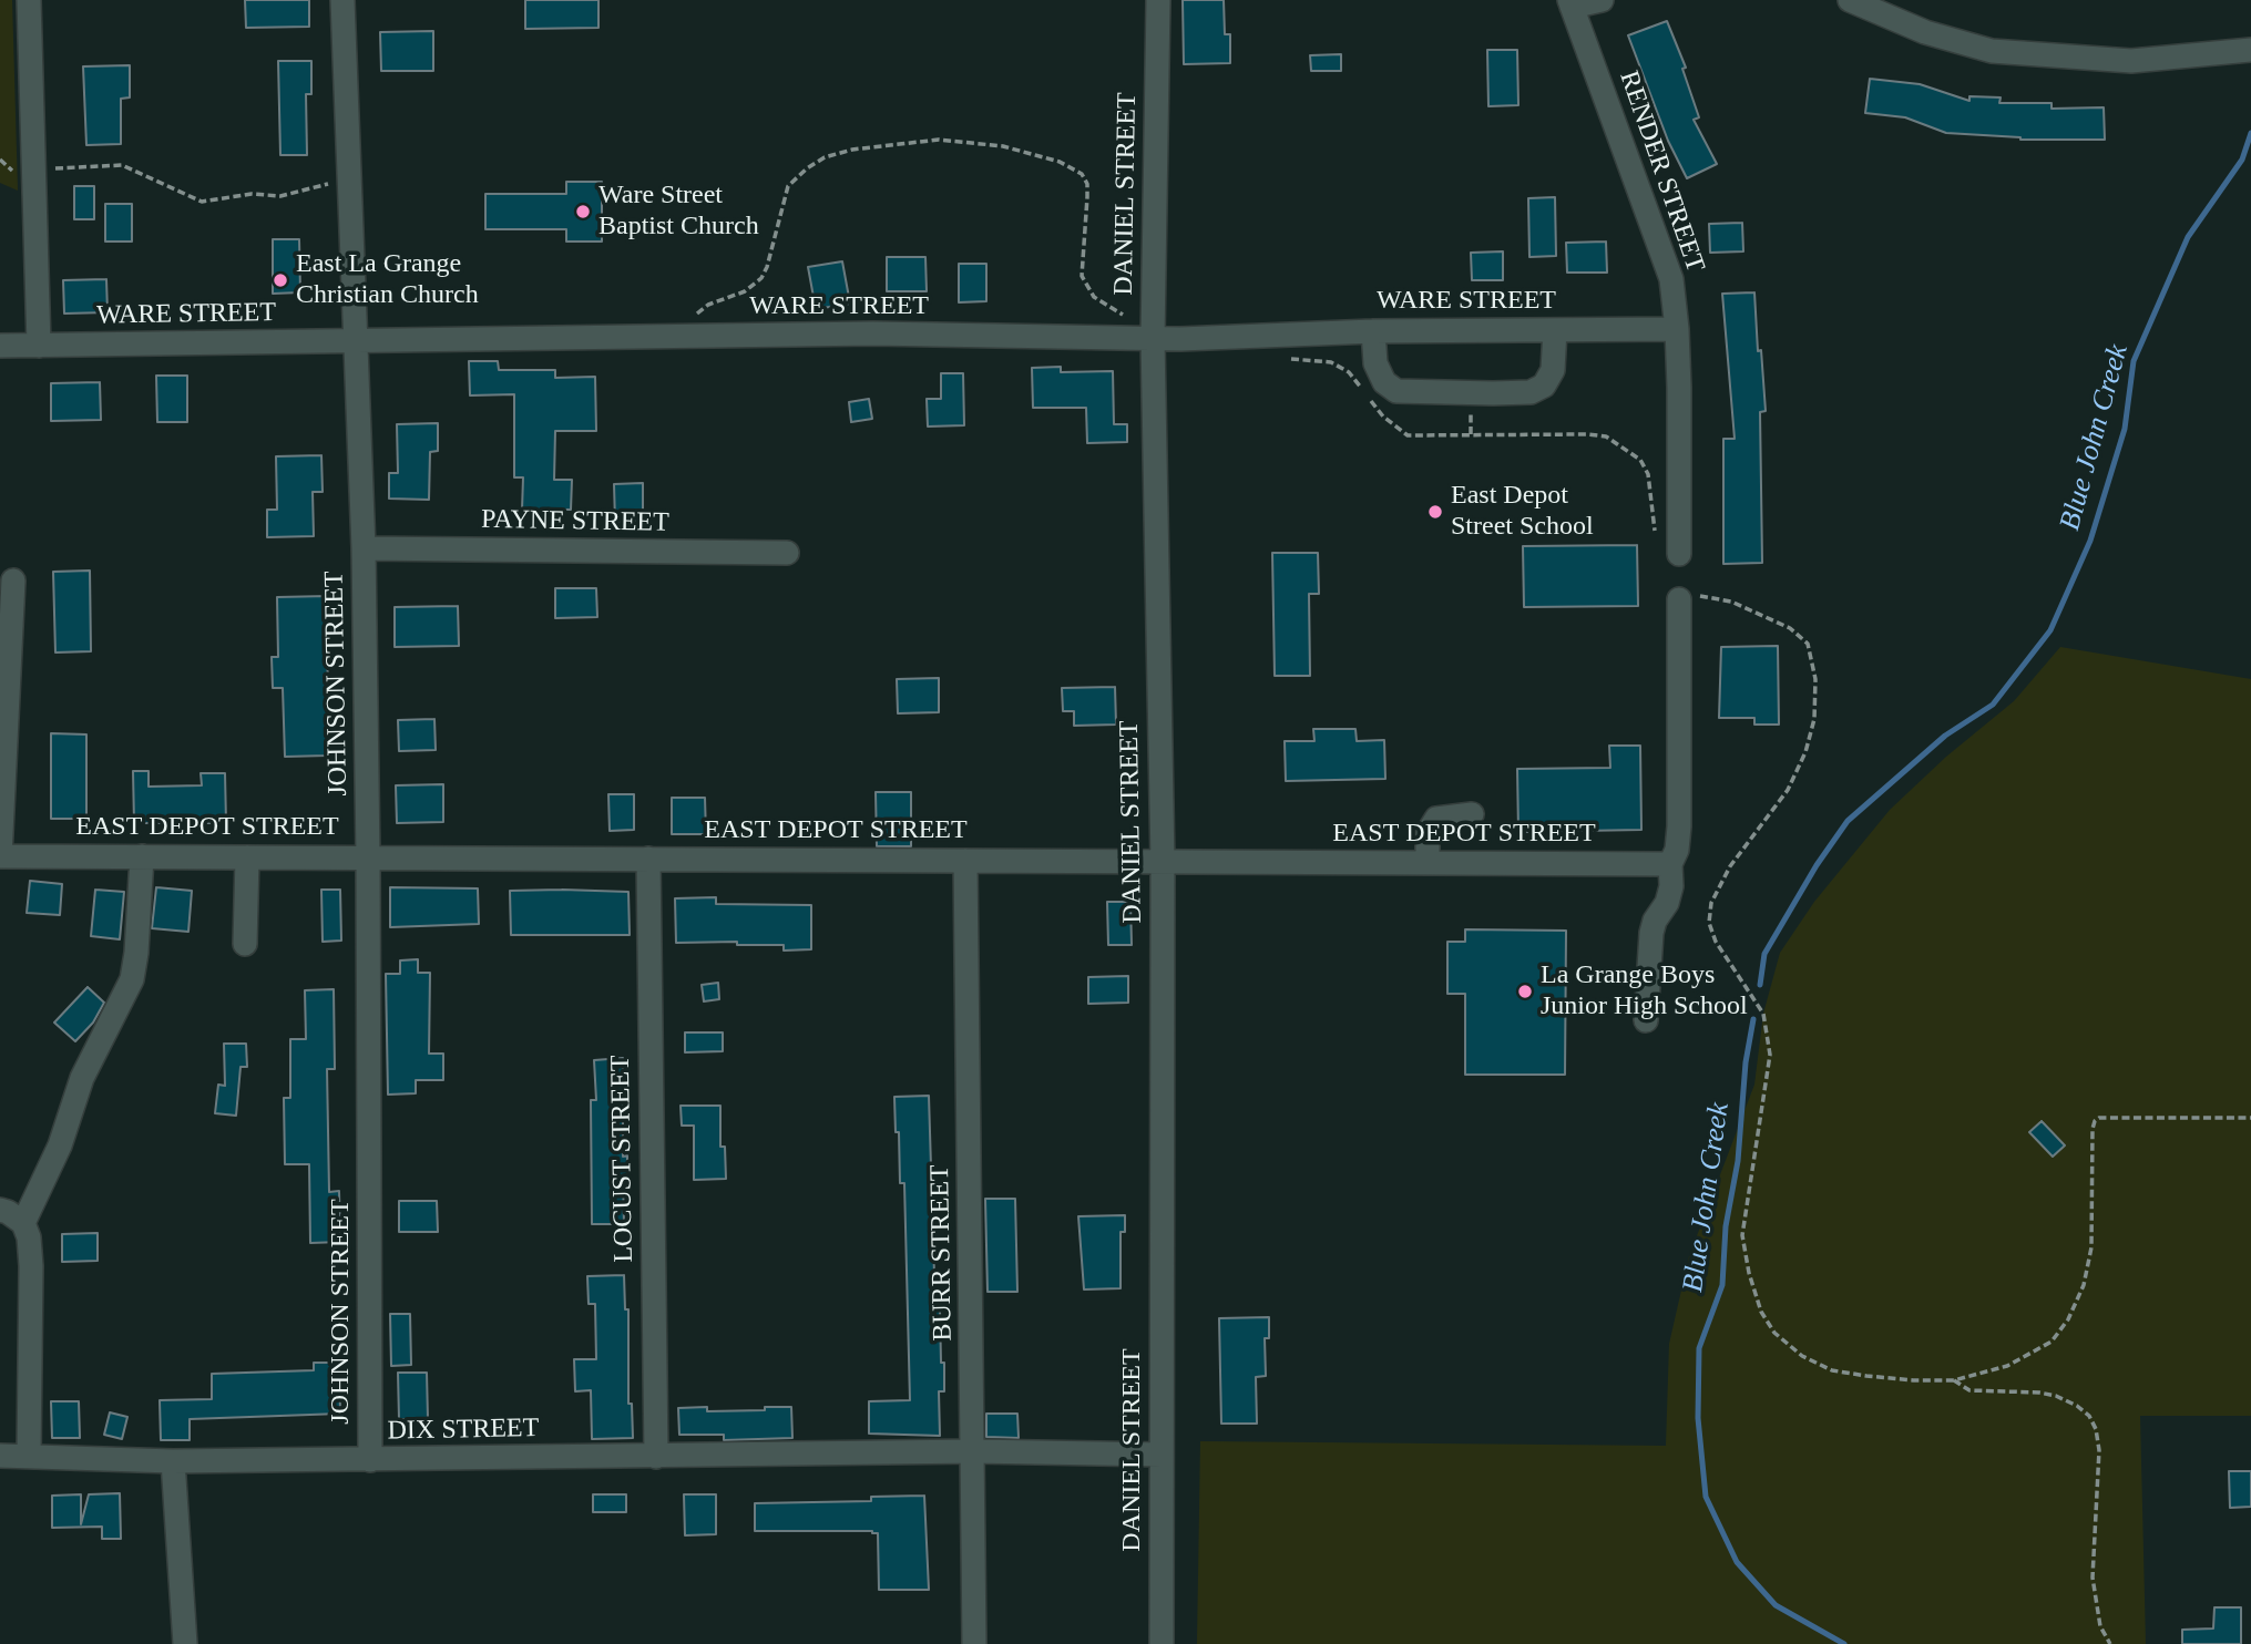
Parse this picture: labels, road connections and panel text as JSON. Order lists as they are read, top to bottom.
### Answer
{
  "streets": {
    "street": [
      "RENDER STREET",
      "DANIEL STREET",
      "WARE STREET",
      "PAYNE STREET",
      "JOHNSON STREET",
      "EAST DEPOT STREET",
      "LOCUST STREET",
      "BURR STREET",
      "DIX STREET"
    ]
  },
  "crossings": [
    ["RENDER STREET", "WARE STREET"],
    ["DANIEL STREET", "WARE STREET"],
    ["DANIEL STREET", "EAST DEPOT STREET"],
    ["DANIEL STREET", "DIX STREET"],
    ["WARE STREET", "JOHNSON STREET"],
    ["PAYNE STREET", "JOHNSON STREET"],
    ["JOHNSON STREET", "EAST DEPOT STREET"],
    ["JOHNSON STREET", "DIX STREET"],
    ["EAST DEPOT STREET", "LOCUST STREET"],
    ["EAST DEPOT STREET", "BURR STREET"],
    ["LOCUST STREET", "DIX STREET"],
    ["BURR STREET", "DIX STREET"]
  ],
  "water": ["Blue John Creek"],
  "places": [
    "Ware Street Baptist Church",
    "East La Grange Christian Church",
    "East Depot Street School",
    "La Grange Boys Junior High School"
  ]
}
